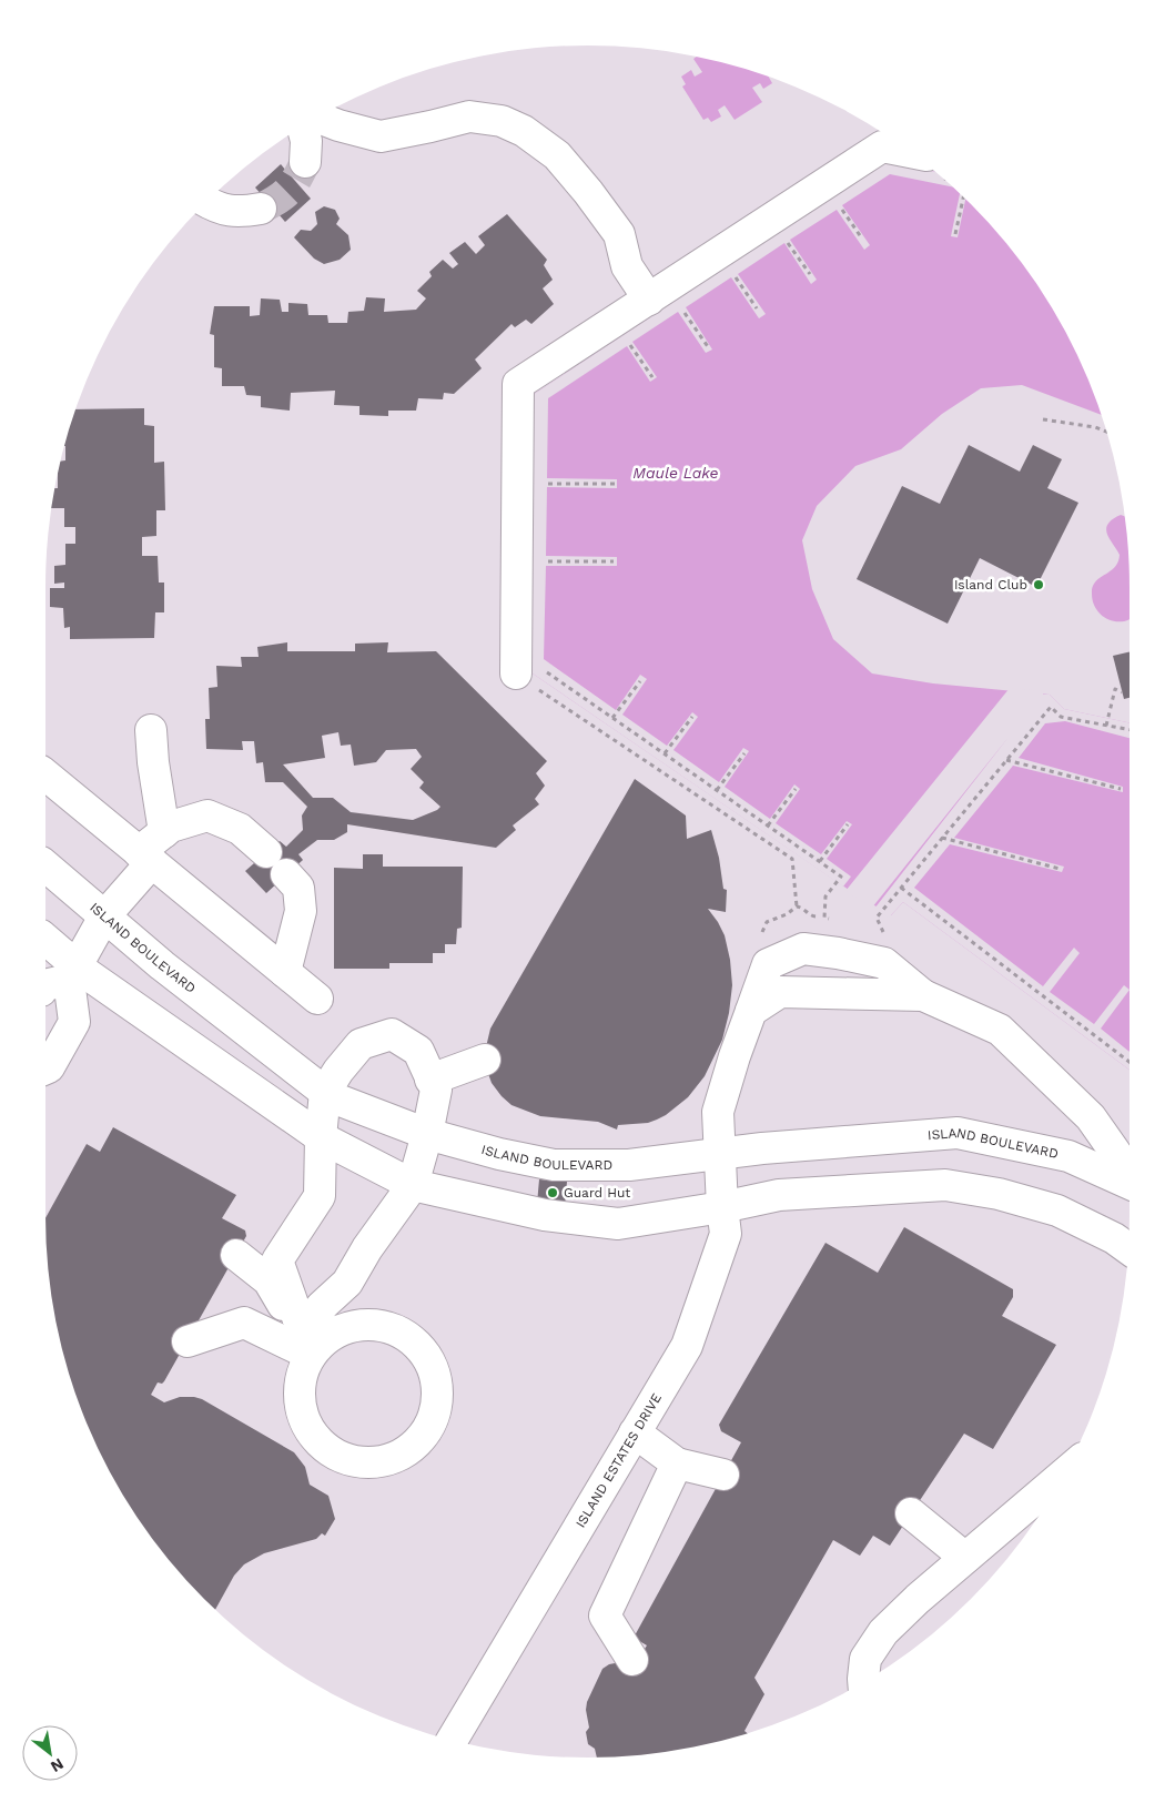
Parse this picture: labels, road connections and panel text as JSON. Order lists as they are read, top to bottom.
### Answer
{
  "streets": {
    "street": ["ISLAND BOULEVARD", "ISLAND ESTATES DRIVE"]
  },
  "crossings": [
    ["ISLAND BOULEVARD", "ISLAND ESTATES DRIVE"]
  ],
  "water": ["Maule Lake"],
  "places": ["Island Club", "Guard Hut"],
  "north": "bottom right"
}
